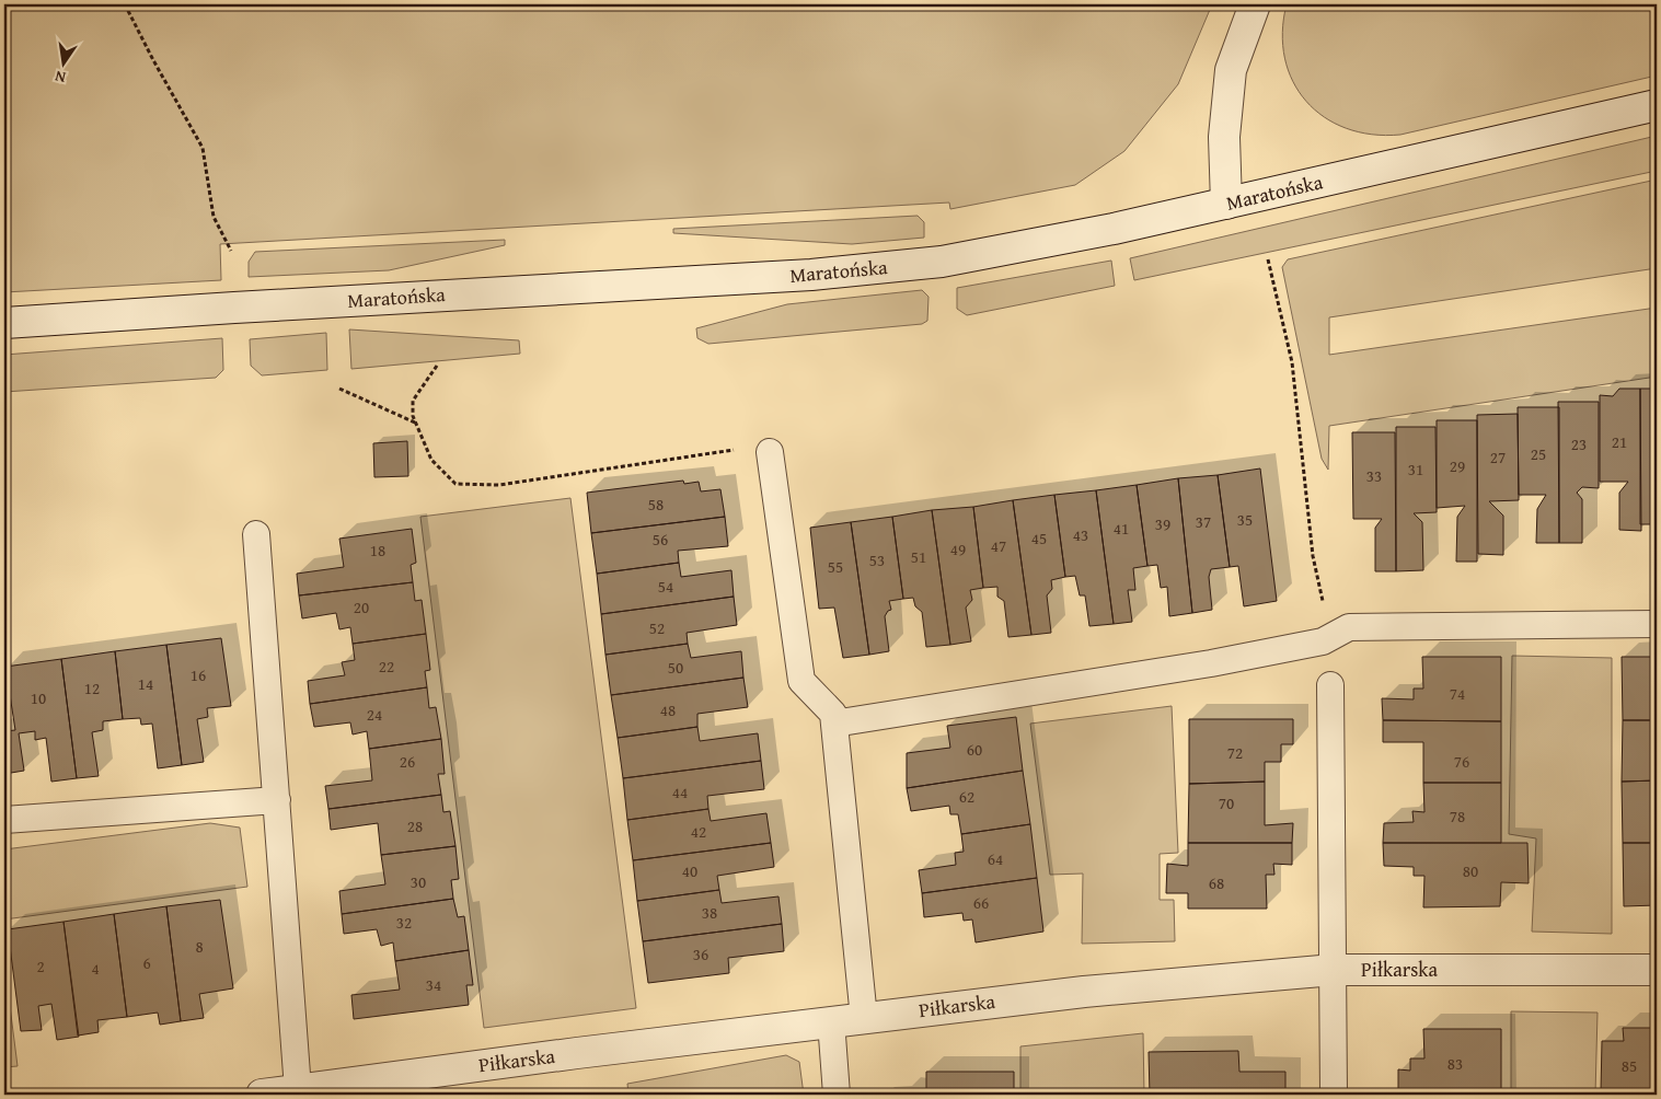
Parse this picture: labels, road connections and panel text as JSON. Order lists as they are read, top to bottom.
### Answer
{
  "streets": {
    "main road": ["Maratońska", "Piłkarska"]
  },
  "house_numbers": [
    "21",
    "23",
    "25",
    "27",
    "29",
    "31",
    "33",
    "58",
    "35",
    "37",
    "39",
    "41",
    "43",
    "45",
    "56",
    "47",
    "49",
    "18",
    "51",
    "53",
    "55",
    "54",
    "20",
    "52",
    "22",
    "50",
    "16",
    "14",
    "12",
    "74",
    "10",
    "48",
    "24",
    "60",
    "72",
    "26",
    "76",
    "44",
    "62",
    "70",
    "78",
    "28",
    "42",
    "64",
    "40",
    "80",
    "30",
    "68",
    "66",
    "38",
    "32",
    "8",
    "36",
    "6",
    "2",
    "4",
    "34",
    "83",
    "85"
  ],
  "north": "bottom"
}
